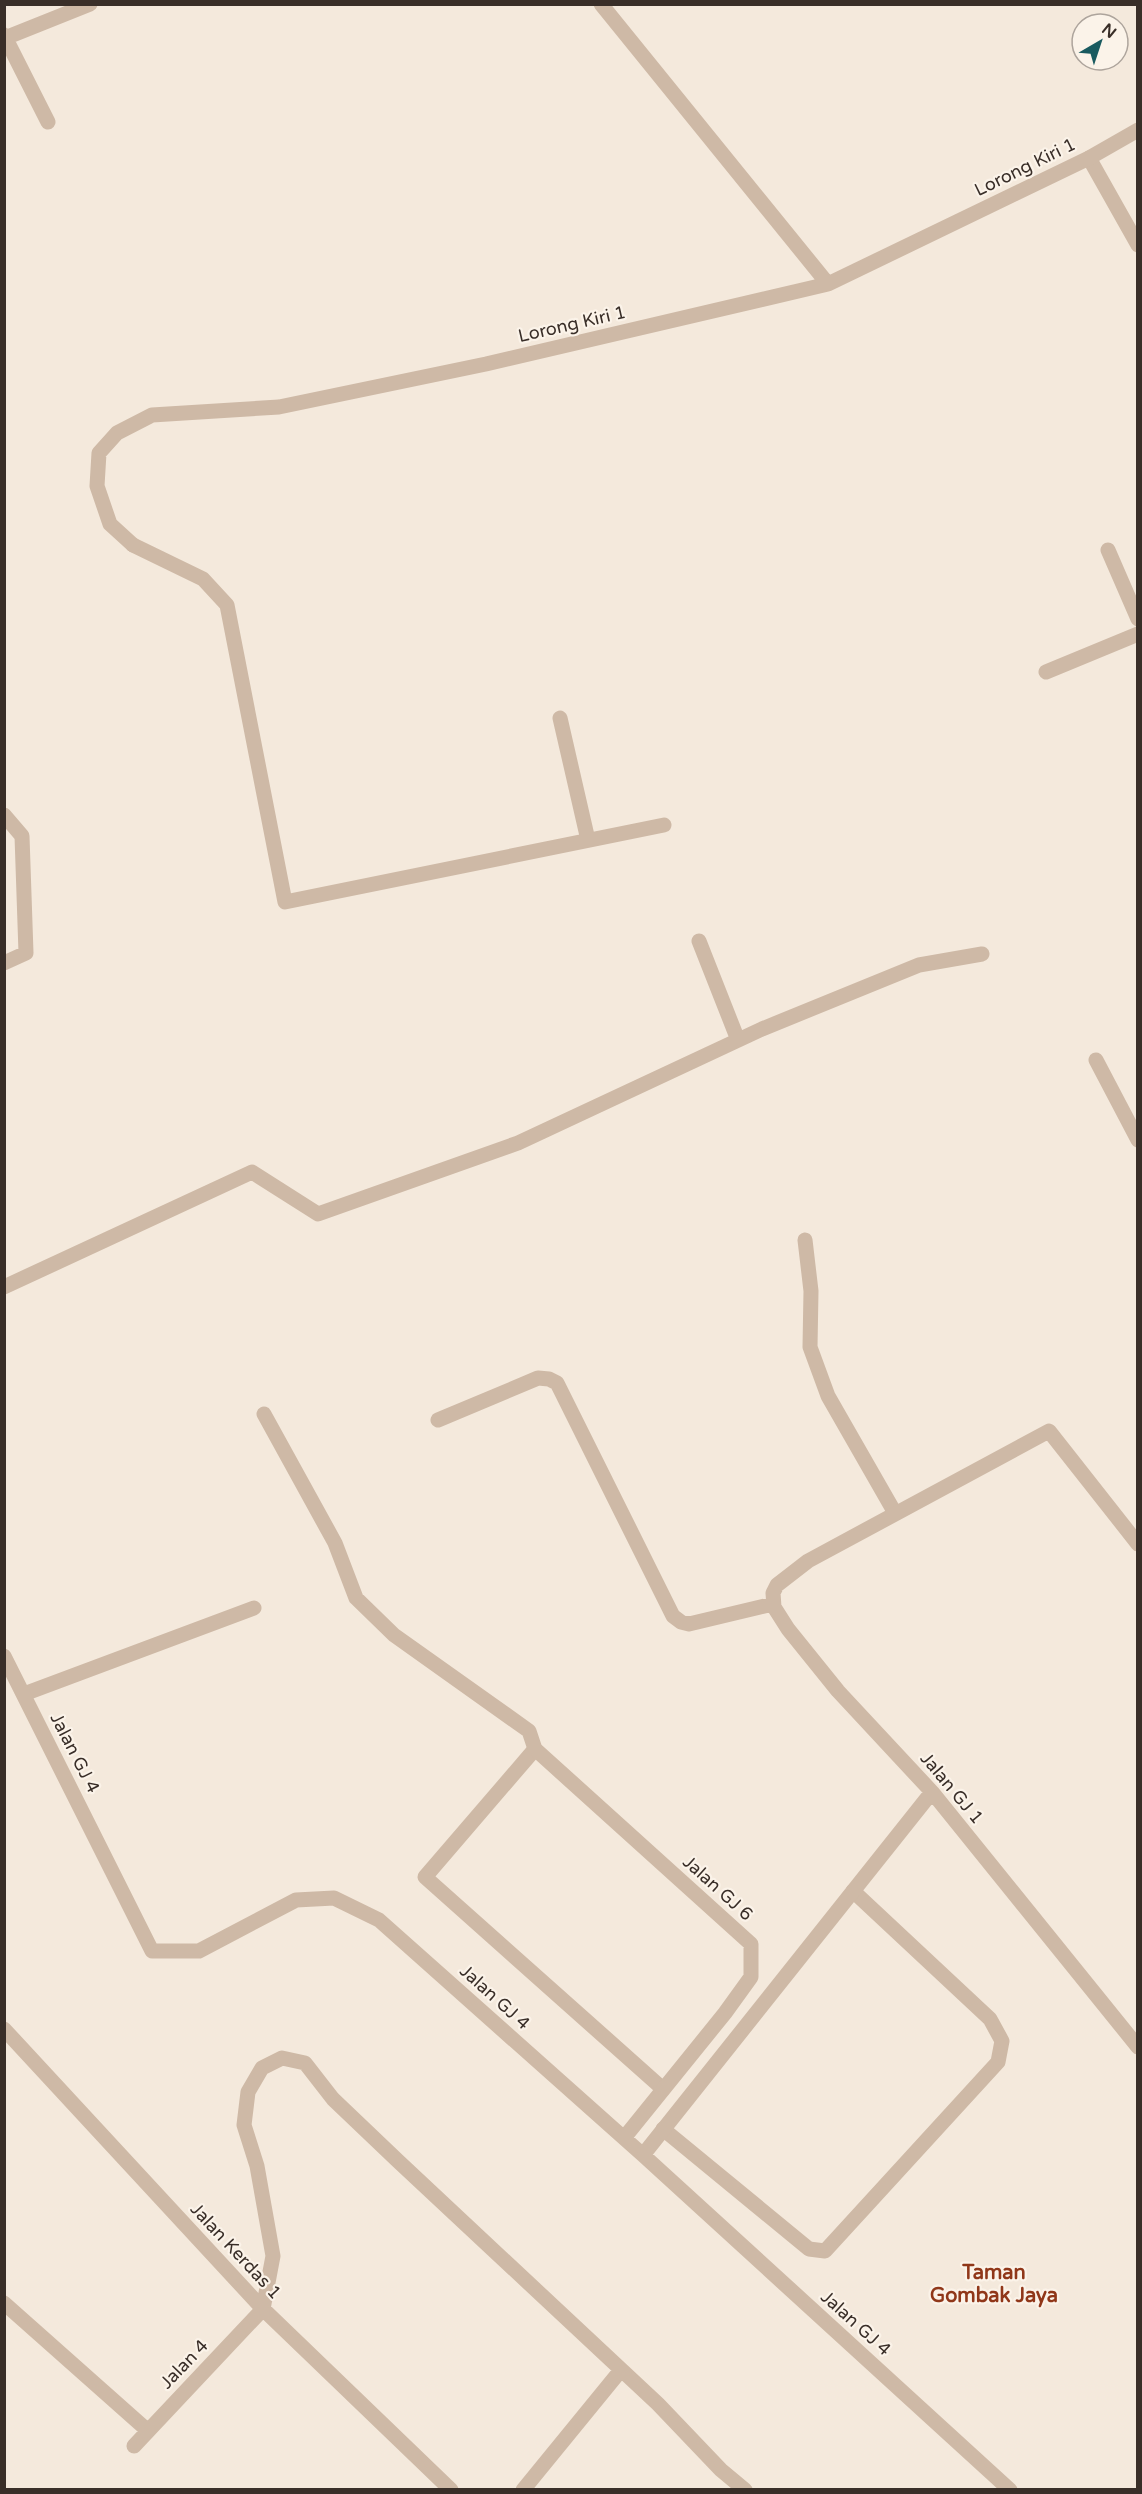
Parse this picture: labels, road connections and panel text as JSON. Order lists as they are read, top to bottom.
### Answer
{
  "streets": {
    "street": [
      "Lorong Kiri 1",
      "Jalan GJ 4",
      "Jalan GJ 1",
      "Jalan GJ 6",
      "Jalan Kerdas 1",
      "Jalan 4"
    ]
  },
  "crossings": [
    ["Jalan GJ 4", "Jalan GJ 6"],
    ["Jalan Kerdas 1", "Jalan 4"]
  ],
  "districts": ["Taman Gombak Jaya"],
  "north": "top right"
}
